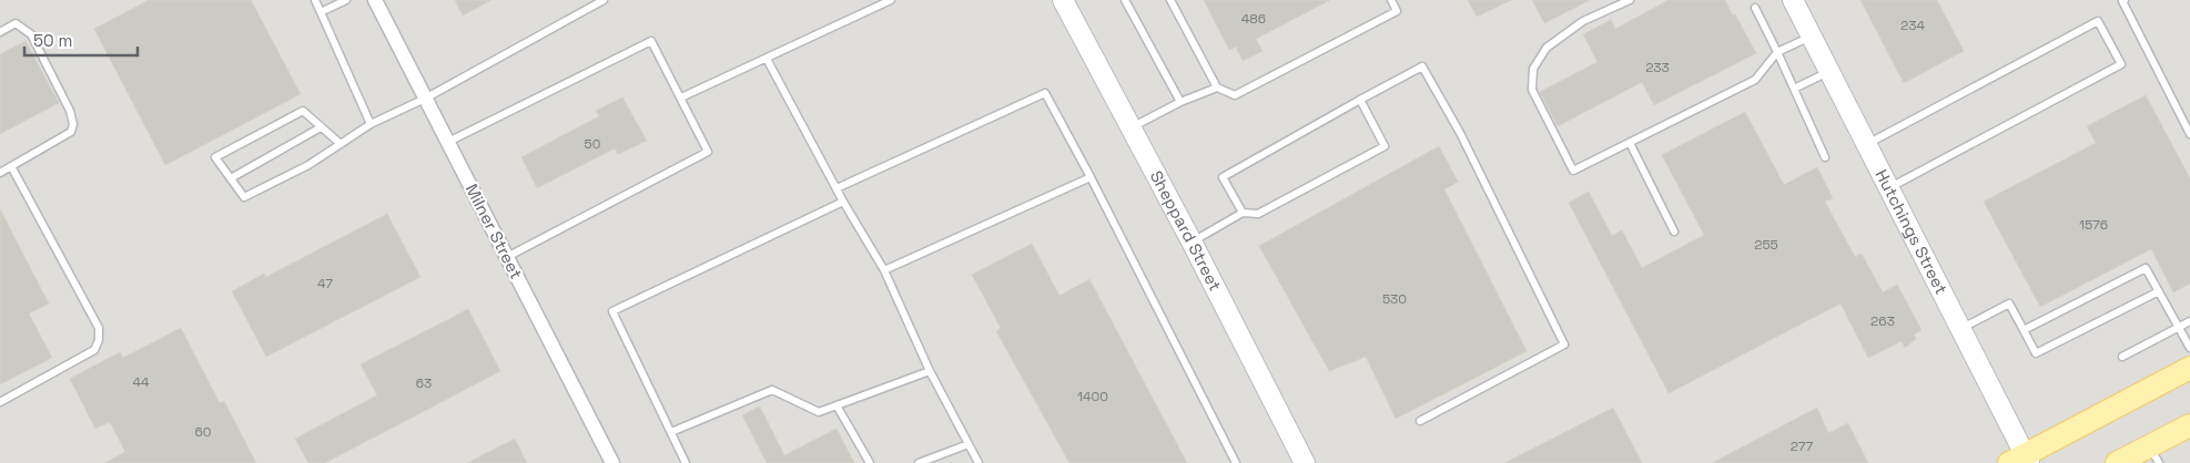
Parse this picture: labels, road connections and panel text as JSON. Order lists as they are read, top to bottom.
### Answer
{
  "streets": {
    "street": ["Milner Street", "Sheppard Street", "Hutchings Street"]
  },
  "house_numbers": [
    "486",
    "234",
    "233",
    "50",
    "1576",
    "255",
    "47",
    "530",
    "263",
    "44",
    "63",
    "1400",
    "60",
    "277"
  ],
  "scale_bar": "50 m"
}
